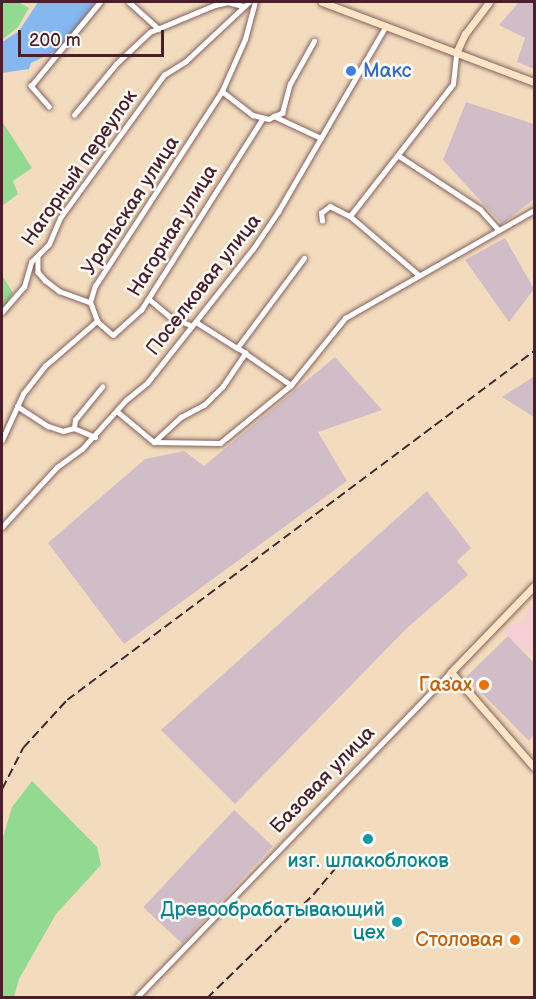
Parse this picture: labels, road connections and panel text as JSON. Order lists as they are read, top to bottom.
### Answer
{
  "streets": {
    "main road": ["Базовая улица"],
    "street": [
      "Нагорный переулок",
      "Уральская улица",
      "Нагорная улица",
      "Поселковая улица"
    ]
  },
  "crossings": [
    ["Уральская улица", "Нагорная улица"]
  ],
  "places": [
    "Макс",
    "Газах",
    "изг. шлакоблоков",
    "Древообрабатывающий цех",
    "Столовая"
  ],
  "scale_bar": "200 m"
}
